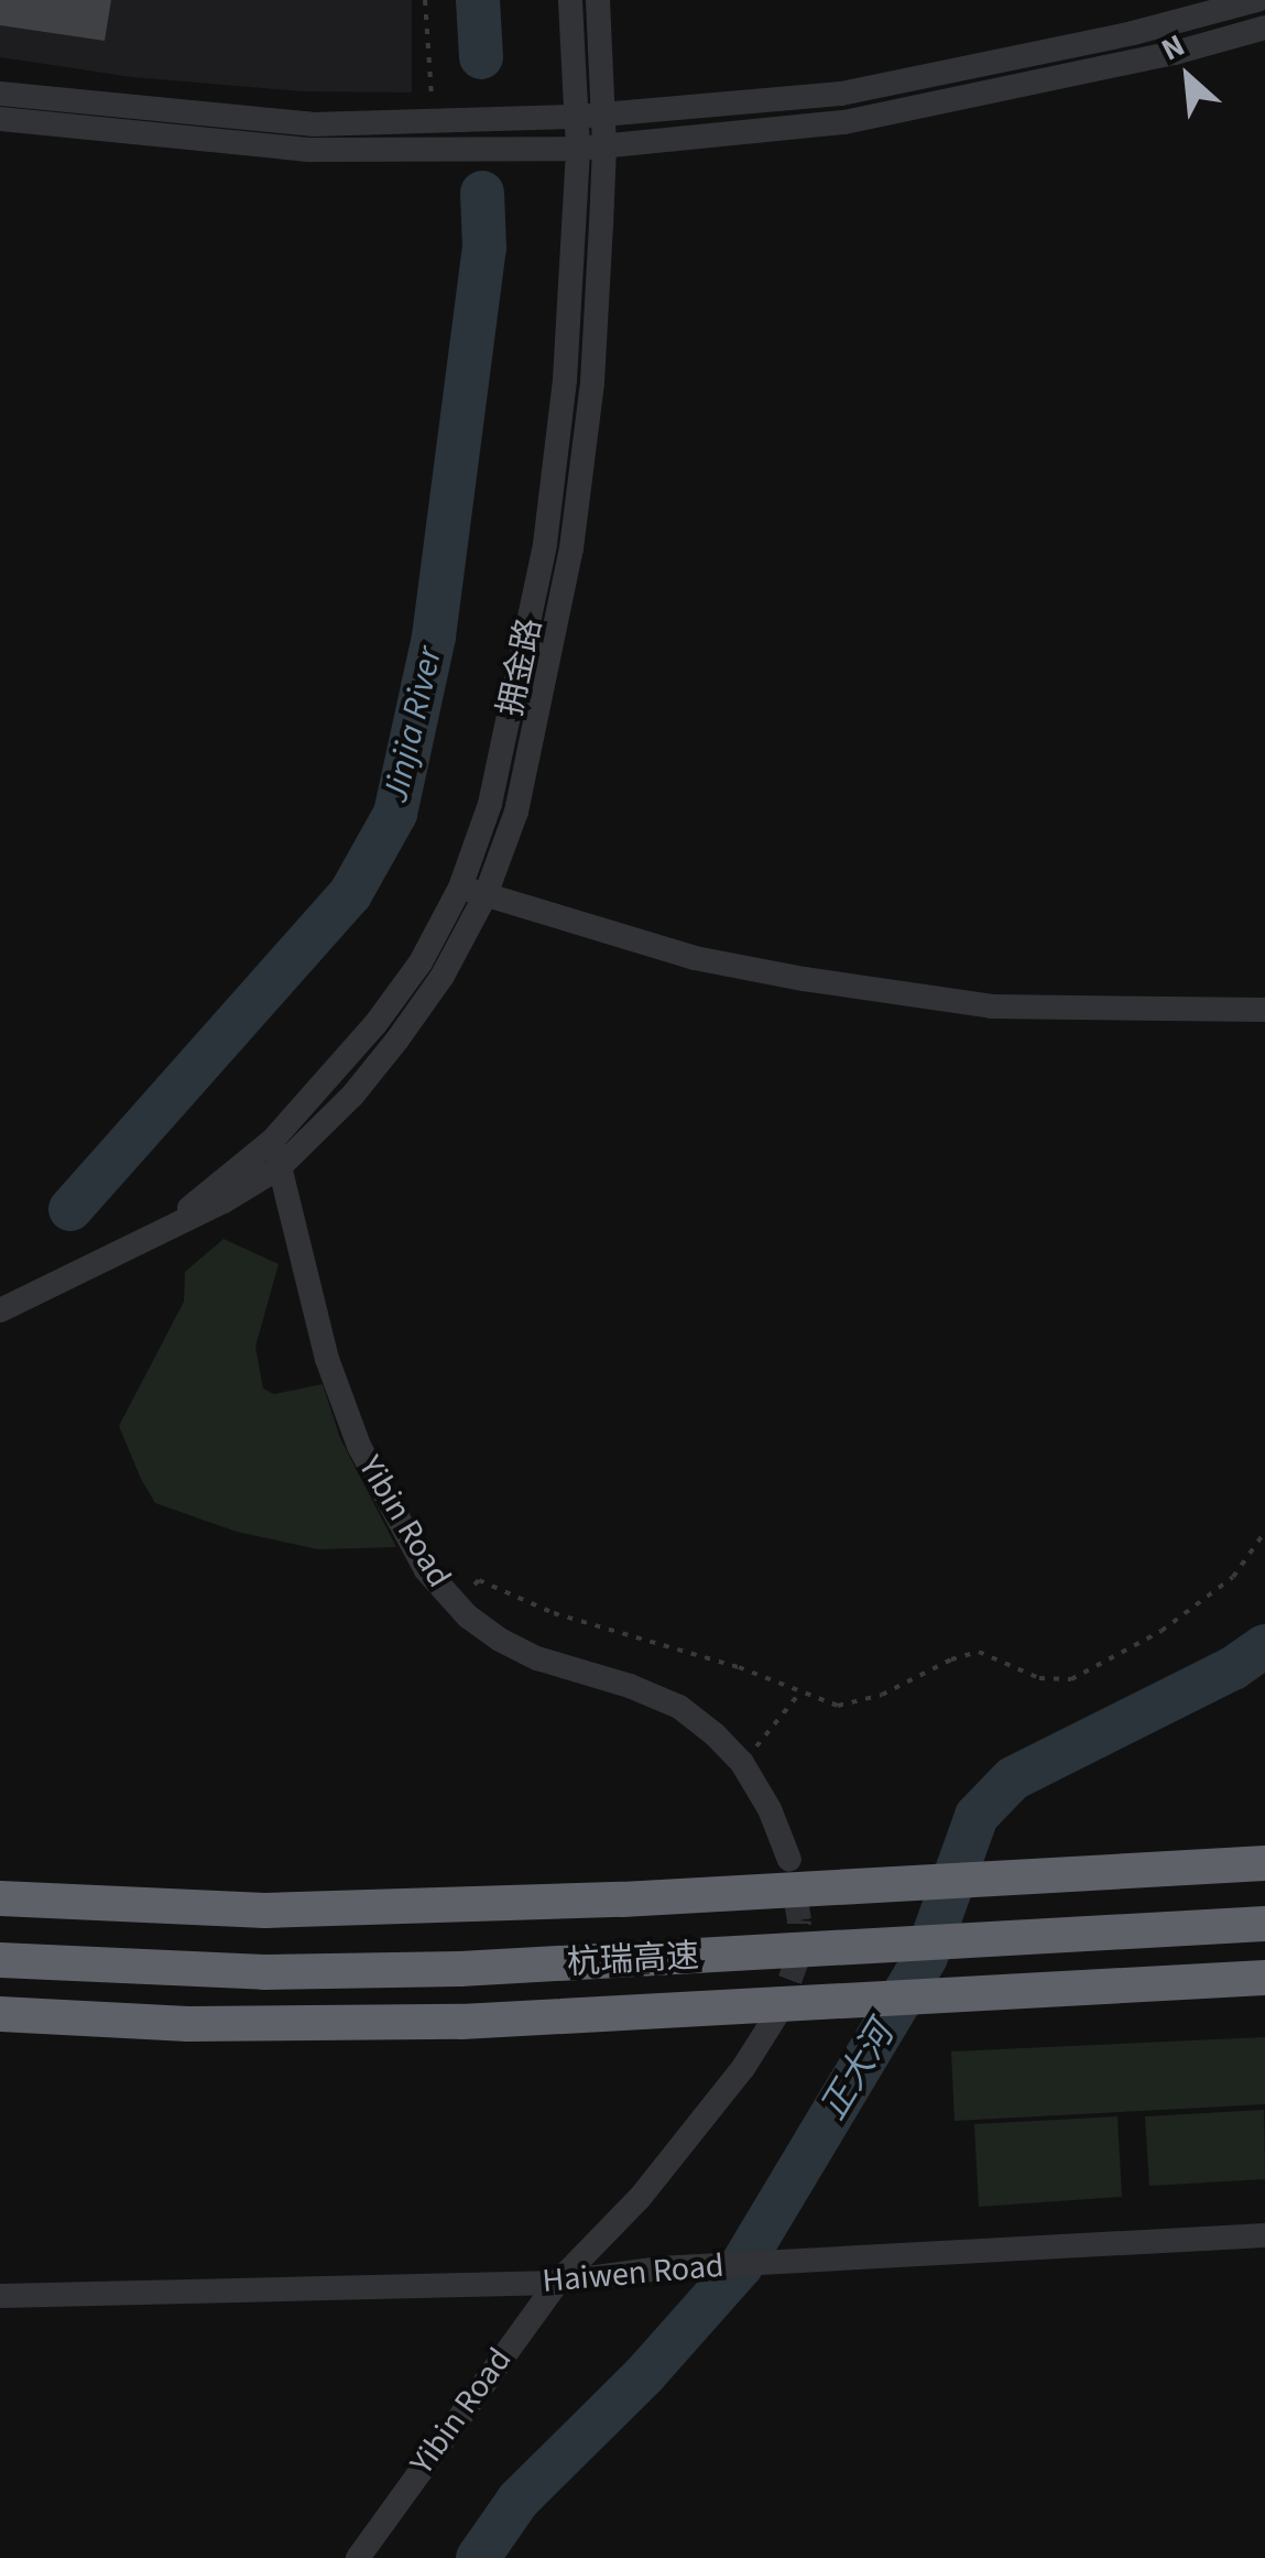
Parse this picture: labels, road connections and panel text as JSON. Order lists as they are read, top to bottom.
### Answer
{
  "streets": {
    "highway": ["杭瑞高速"],
    "street": ["拥金路", "Yibin Road", "Haiwen Road"]
  },
  "crossings": [
    ["拥金路", "Yibin Road"],
    ["Yibin Road", "Haiwen Road"]
  ],
  "water": ["Jinjia River", "正大河"],
  "north": "top left"
}
